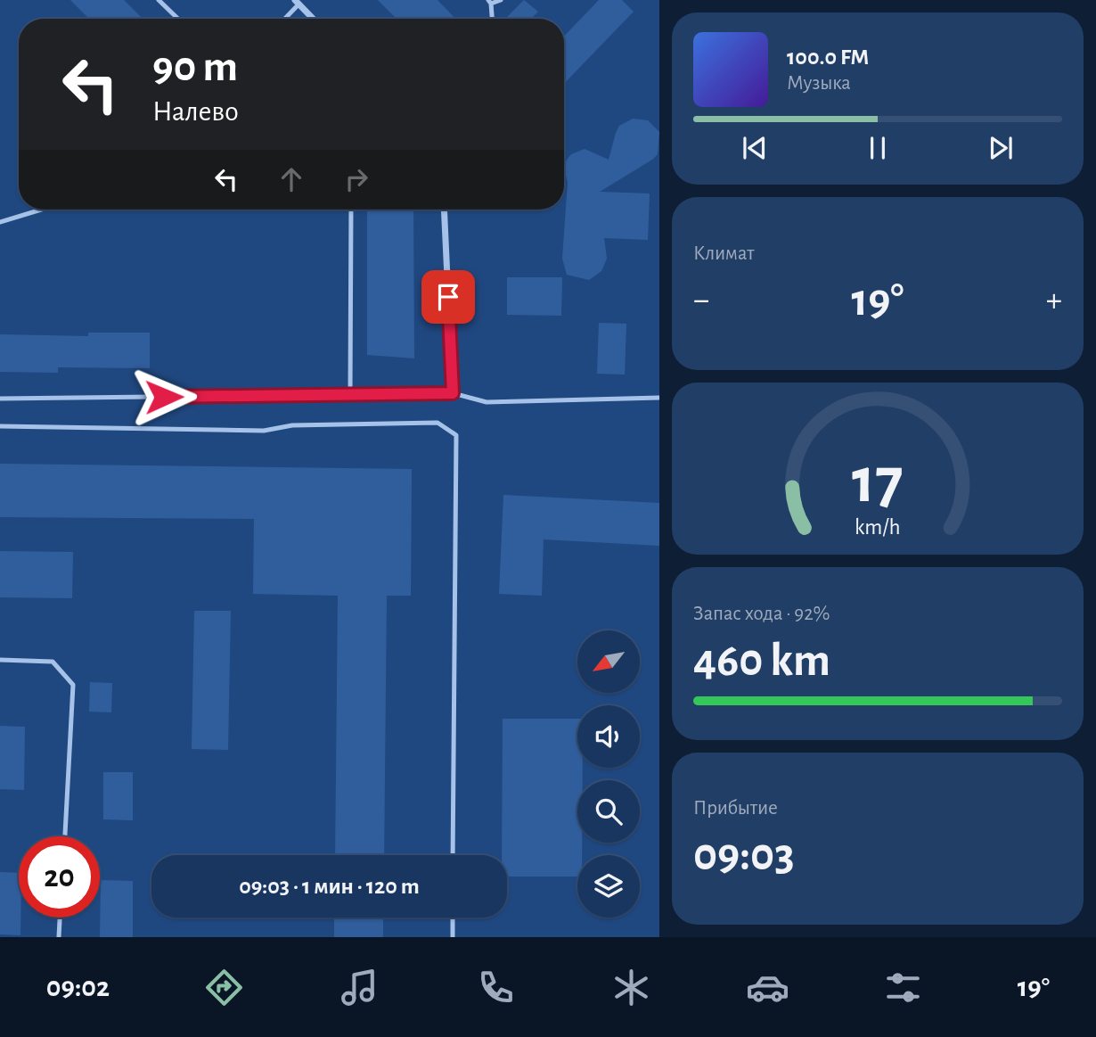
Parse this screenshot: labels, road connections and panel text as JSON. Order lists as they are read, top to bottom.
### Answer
{
  "north": "bottom left",
  "page": {
    "turn": ["90 m", "Налево"],
    "song": ["100.0 FM", "Музыка"],
    "tile": [
      "Климат",
      ["Запас хода · 92%", "460 km"],
      ["Прибытие", "09:03"]
    ],
    "heat": ["−", "19°", "+"],
    "limit": "20",
    "trip": "09:03 · 1 мин · 120 m",
    "tabs": ["09:02", "19°"],
    "gauge": ["17", "km/h"]
  }
}
